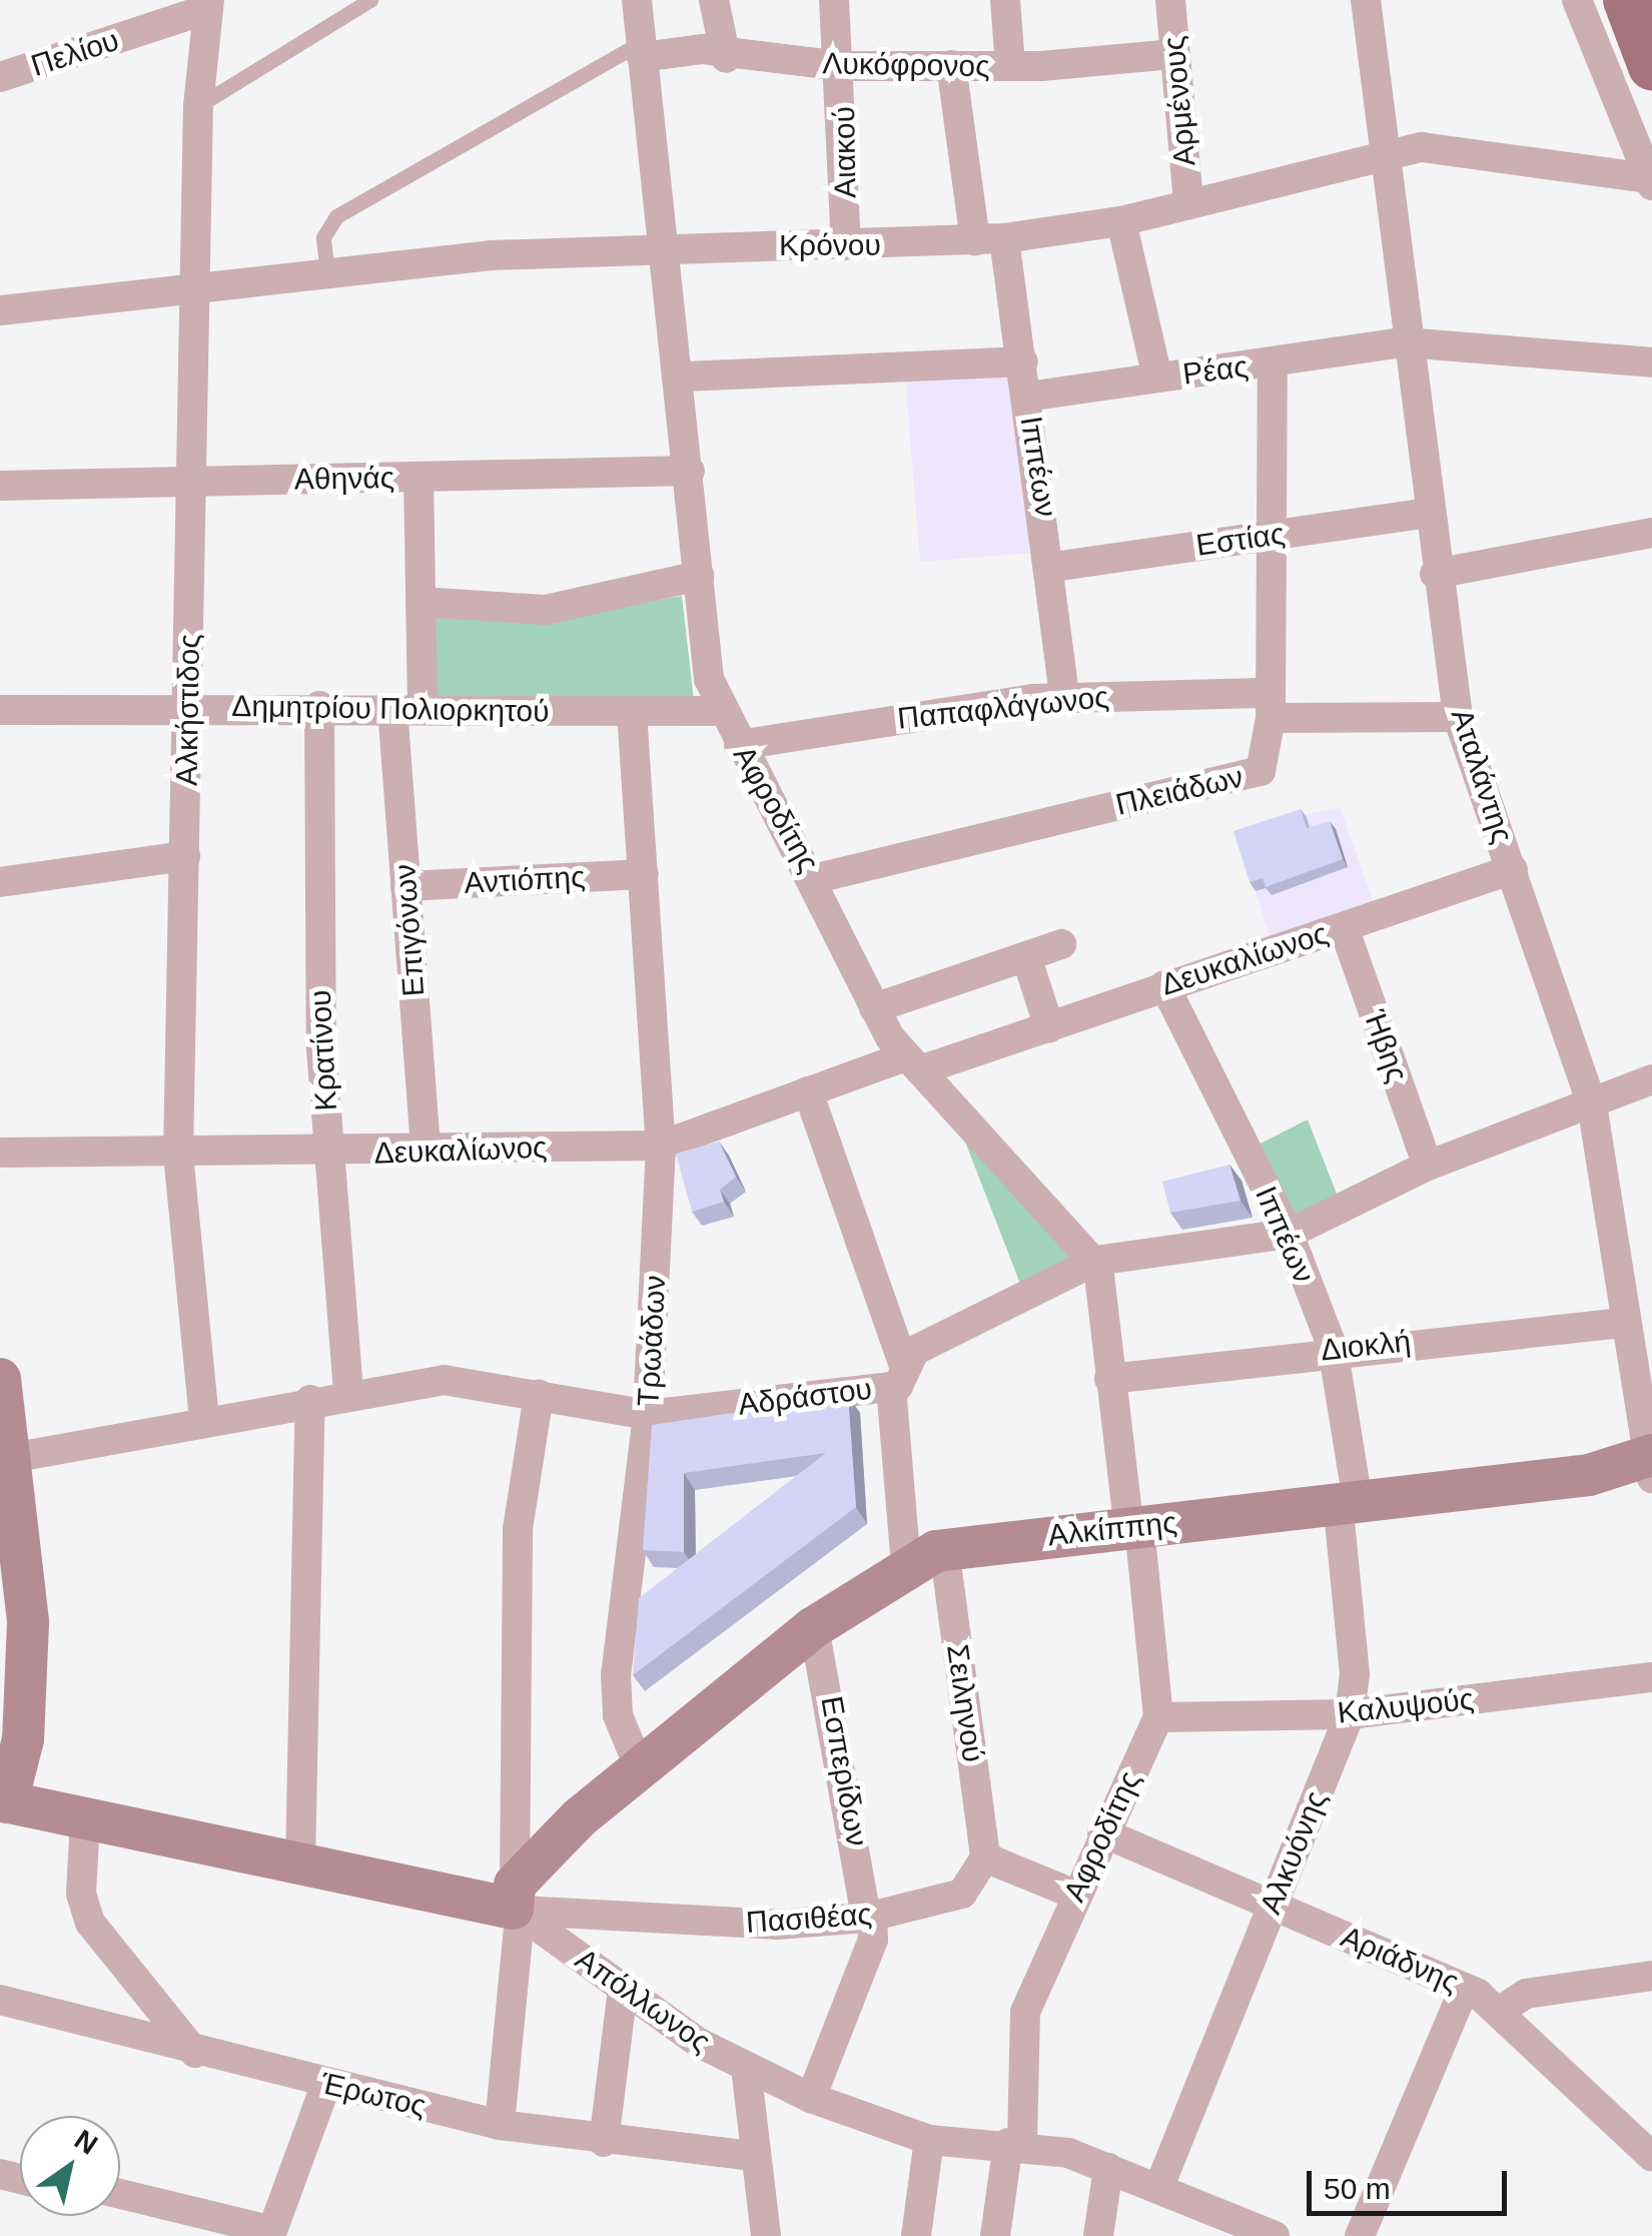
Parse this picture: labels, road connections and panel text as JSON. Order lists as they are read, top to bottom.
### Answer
{
  "streets": {
    "street": [
      "Πελίου",
      "Λυκόφρoνος",
      "Αρμένους",
      "Αιακού",
      "Κρόνου",
      "Ρέας",
      "Ιππέων",
      "Αθηνάς",
      "Εστίας",
      "Παπαφλάγωνος",
      "Δημητρίου Πολιορκητού",
      "Αλκήστιδος",
      "Αταλάντης",
      "Πλειάδων",
      "Αφροδίτης",
      "Αντιόπης",
      "Επιγόνων",
      "Δευκαλίωνος",
      "Ήβης",
      "Κρατίνου",
      "Τρωάδων",
      "Διοκλή",
      "Αδράστου",
      "Αλκίππης",
      "Σειληνού",
      "Καλυψούς",
      "Εσπερίδων",
      "Αλκυόνης",
      "Πασιθέας",
      "Αριάδνης",
      "Απόλλωνος",
      "Έρωτος"
    ]
  },
  "crossings": [
    ["Πελίου", "Αλκήστιδος"],
    ["Λυκόφρoνος", "Αρμένους"],
    ["Λυκόφρoνος", "Αιακού"],
    ["Λυκόφρoνος", "Κρόνου"],
    ["Λυκόφρoνος", "Ιππέων"],
    ["Λυκόφρoνος", "Αφροδίτης"],
    ["Αρμένους", "Κρόνου"],
    ["Αιακού", "Κρόνου"],
    ["Κρόνου", "Ιππέων"],
    ["Κρόνου", "Αλκήστιδος"],
    ["Κρόνου", "Αταλάντης"],
    ["Κρόνου", "Αφροδίτης"],
    ["Ρέας", "Ιππέων"],
    ["Ρέας", "Αταλάντης"],
    ["Ρέας", "Πλειάδων"],
    ["Ιππέων", "Εστίας"],
    ["Ιππέων", "Παπαφλάγωνος"],
    ["Ιππέων", "Δευκαλίωνος"],
    ["Ιππέων", "Διοκλή"],
    ["Ιππέων", "Αδράστου"],
    ["Ιππέων", "Αλκίππης"],
    ["Ιππέων", "Αλκυόνης"],
    ["Αθηνάς", "Αλκήστιδος"],
    ["Αθηνάς", "Αφροδίτης"],
    ["Αθηνάς", "Επιγόνων"],
    ["Εστίας", "Αταλάντης"],
    ["Εστίας", "Πλειάδων"],
    ["Παπαφλάγωνος", "Αταλάντης"],
    ["Παπαφλάγωνος", "Πλειάδων"],
    ["Παπαφλάγωνος", "Αφροδίτης"],
    ["Δημητρίου Πολιορκητού", "Αλκήστιδος"],
    ["Δημητρίου Πολιορκητού", "Αφροδίτης"],
    ["Δημητρίου Πολιορκητού", "Επιγόνων"],
    ["Δημητρίου Πολιορκητού", "Κρατίνου"],
    ["Δημητρίου Πολιορκητού", "Τρωάδων"],
    ["Αλκήστιδος", "Δευκαλίωνος"],
    ["Αλκήστιδος", "Αδράστου"],
    ["Αταλάντης", "Δευκαλίωνος"],
    ["Αταλάντης", "Διοκλή"],
    ["Αταλάντης", "Αδράστου"],
    ["Αταλάντης", "Αλκίππης"],
    ["Πλειάδων", "Αφροδίτης"],
    ["Αφροδίτης", "Δευκαλίωνος"],
    ["Αφροδίτης", "Αδράστου"],
    ["Αφροδίτης", "Καλυψούς"],
    ["Αφροδίτης", "Αριάδνης"],
    ["Αφροδίτης", "Απόλλωνος"],
    ["Αντιόπης", "Επιγόνων"],
    ["Αντιόπης", "Τρωάδων"],
    ["Επιγόνων", "Δευκαλίωνος"],
    ["Δευκαλίωνος", "Ήβης"],
    ["Δευκαλίωνος", "Κρατίνου"],
    ["Δευκαλίωνος", "Τρωάδων"],
    ["Ήβης", "Αδράστου"],
    ["Κρατίνου", "Αδράστου"],
    ["Τρωάδων", "Αδράστου"],
    ["Τρωάδων", "Αλκίππης"],
    ["Αλκίππης", "Σειληνού"],
    ["Αλκίππης", "Εσπερίδων"],
    ["Αλκίππης", "Αλκυόνης"],
    ["Σειληνού", "Πασιθέας"],
    ["Καλυψούς", "Αλκυόνης"],
    ["Εσπερίδων", "Πασιθέας"],
    ["Εσπερίδων", "Απόλλωνος"],
    ["Αλκυόνης", "Αριάδνης"],
    ["Αλκυόνης", "Απόλλωνος"],
    ["Πασιθέας", "Απόλλωνος"]
  ],
  "scale_bar": "50 m",
  "north": "top right"
}
